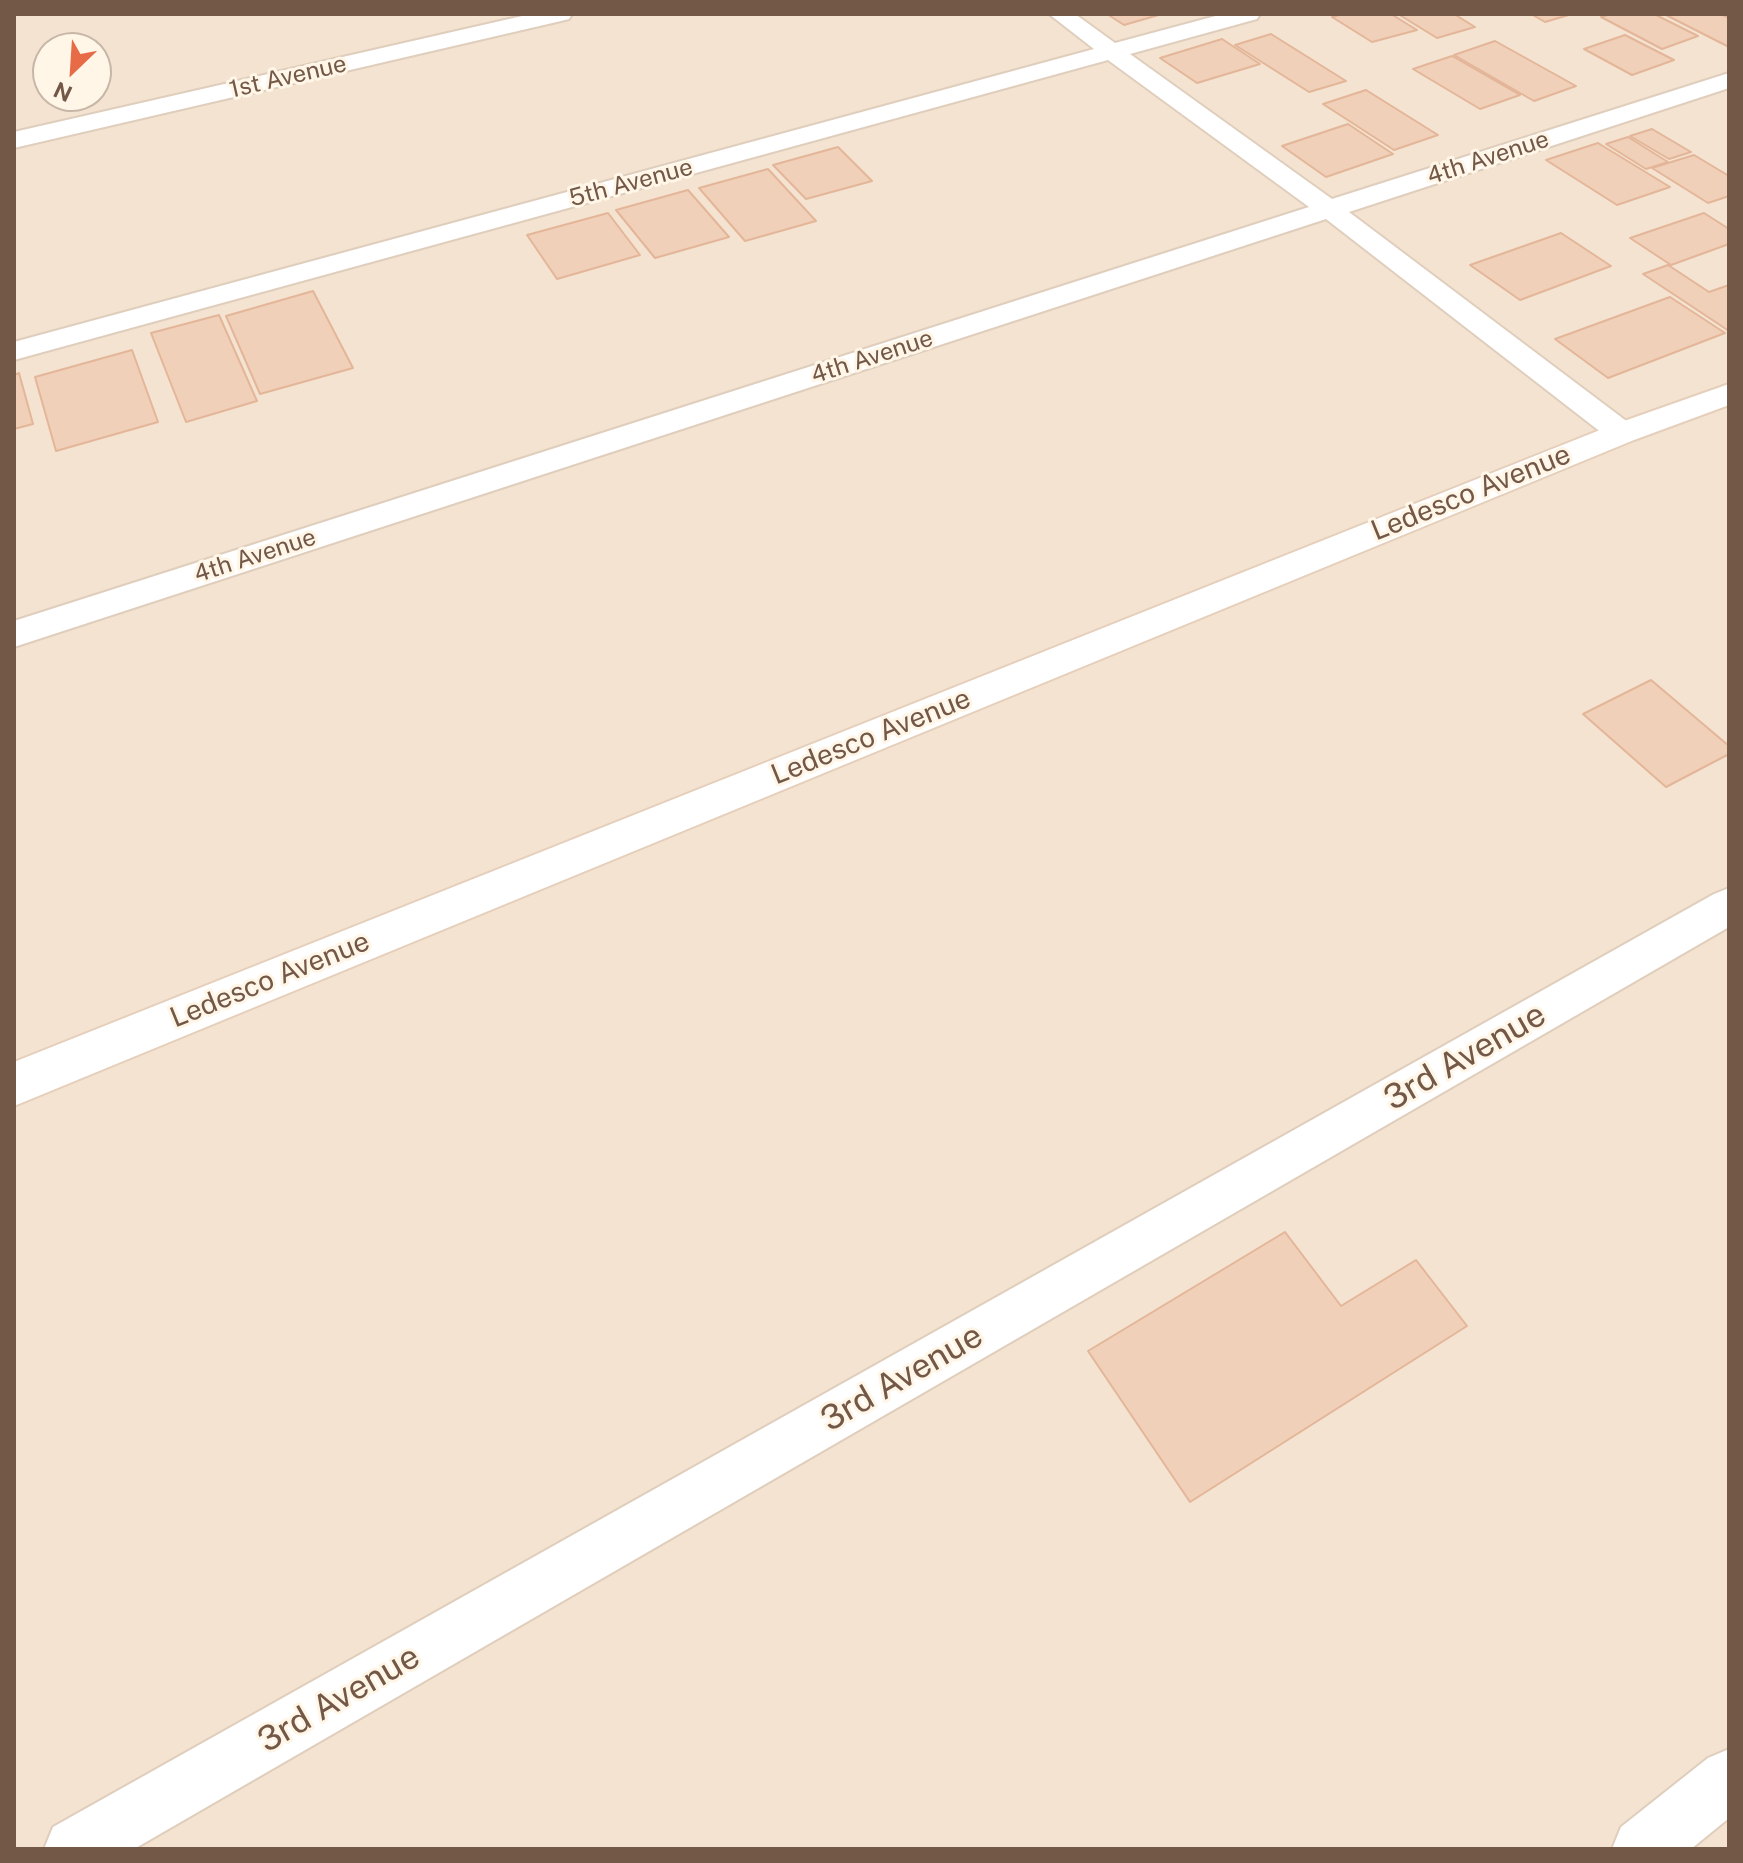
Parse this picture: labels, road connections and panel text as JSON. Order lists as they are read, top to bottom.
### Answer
{
  "streets": {
    "street": [
      "1st Avenue",
      "4th Avenue",
      "5th Avenue",
      "Ledesco Avenue",
      "3rd Avenue"
    ]
  },
  "north": "bottom left"
}
